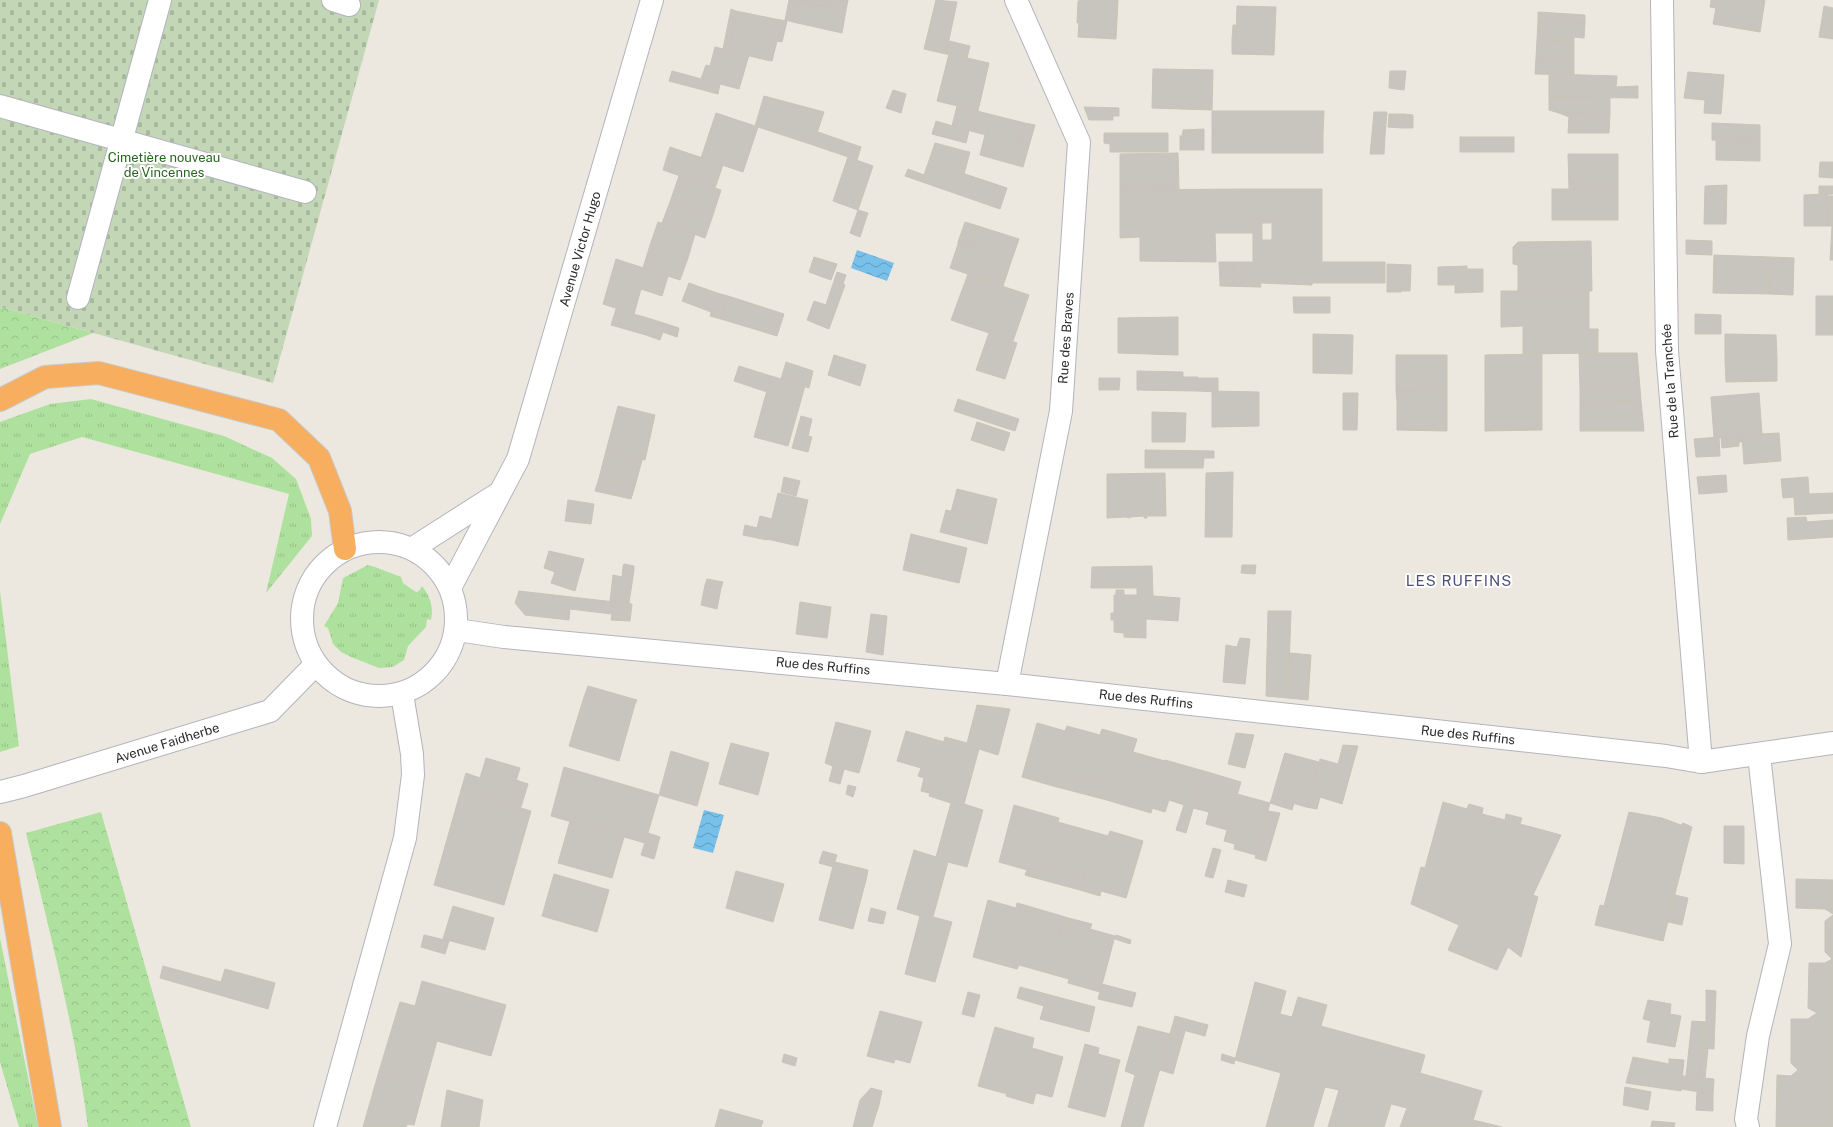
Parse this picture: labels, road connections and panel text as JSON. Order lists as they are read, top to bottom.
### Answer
{
  "streets": {
    "street": [
      "Avenue Victor Hugo",
      "Rue des Braves",
      "Rue de la Tranchée",
      "Rue des Ruffins",
      "Avenue Faidherbe"
    ]
  },
  "crossings": [
    ["Rue des Braves", "Rue des Ruffins"],
    ["Rue de la Tranchée", "Rue des Ruffins"]
  ],
  "districts": ["LES RUFFINS"],
  "parks": ["Cimetière nouveau de Vincennes"]
}
